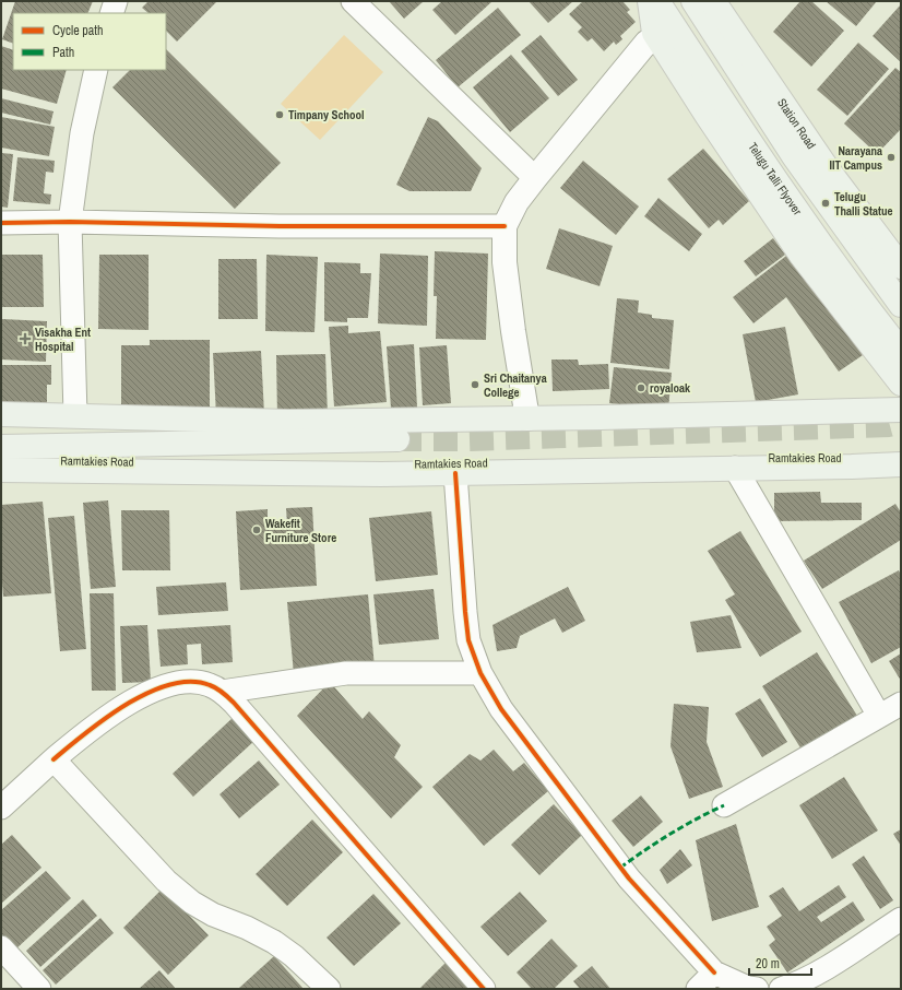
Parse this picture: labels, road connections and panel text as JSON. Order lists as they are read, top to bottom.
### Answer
{
  "streets": {
    "main road": ["Station Road", "Telugu Talli Flyover", "Ramtakies Road"]
  },
  "places": {
    "other": [
      "Timpany School",
      "Narayana IIT Campus",
      "Telugu Thalli Statue",
      "Sri Chaitanya College",
      "royaloak",
      "Wakefit Furniture Store"
    ],
    "health": ["Visakha Ent Hospital"]
  },
  "legend": ["Cycle path", "Path"],
  "scale_bar": "20 m"
}
